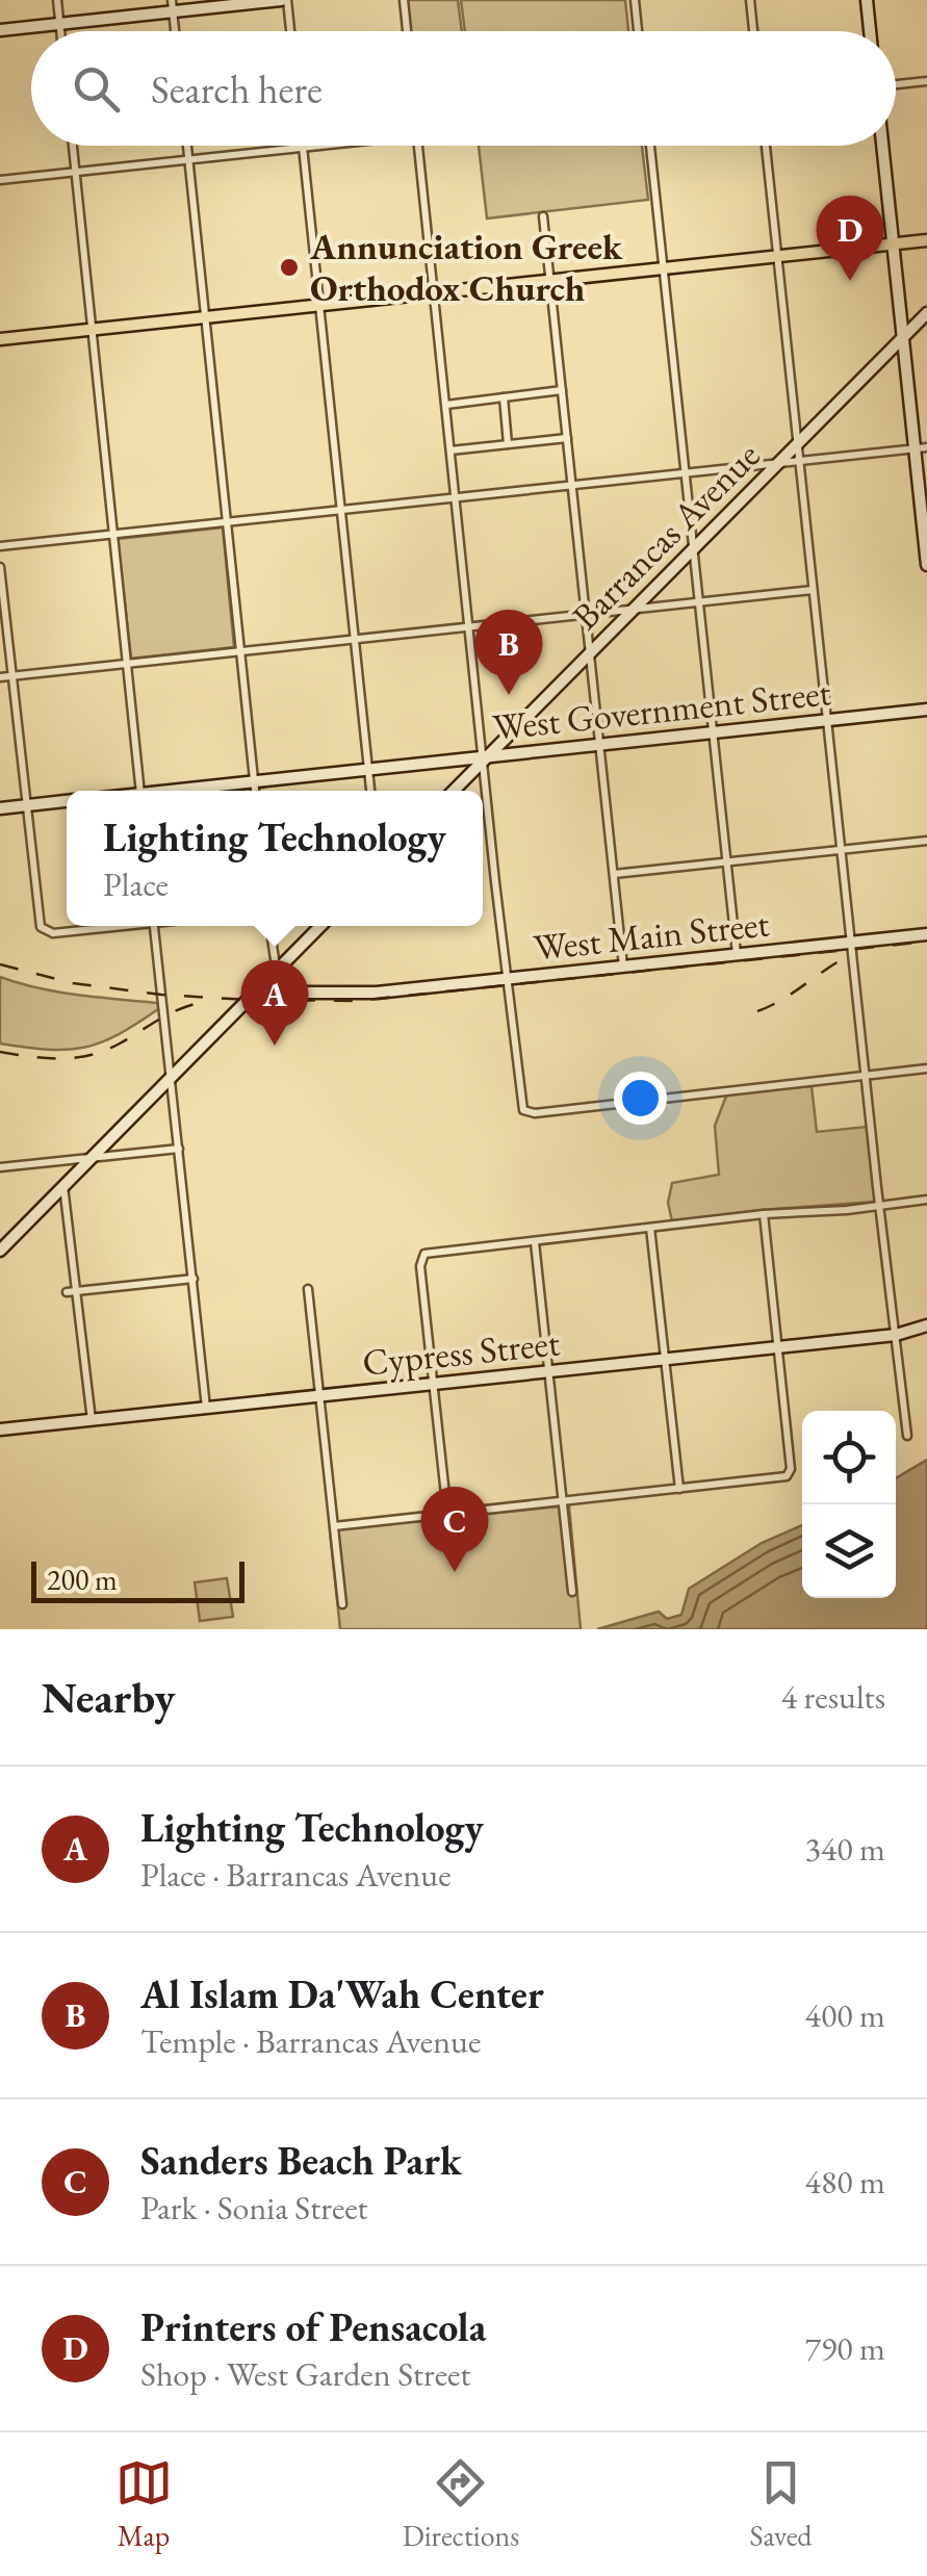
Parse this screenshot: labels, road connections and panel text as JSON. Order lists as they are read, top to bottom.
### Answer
{
  "streets": {
    "street": [
      "Barrancas Avenue",
      "West Government Street",
      "West Main Street",
      "Cypress Street"
    ]
  },
  "crossings": [
    ["Barrancas Avenue", "West Government Street"]
  ],
  "places": ["Annunciation Greek Orthodox Church"],
  "scale_bar": "200 m",
  "page": {
    "search": "Search here",
    "pins": [
      "D",
      "B",
      "A",
      "C"
    ],
    "popup": ["Lighting Technology", "Place"],
    "scale": "200 m",
    "heading": ["Nearby", "4 results"],
    "list": [
      {
        "mark": "A",
        "name": "Lighting Technology",
        "note": "Place · Barrancas Avenue",
        "value": "340 m"
      },
      {
        "mark": "B",
        "name": "Al Islam Da'Wah Center",
        "note": "Temple · Barrancas Avenue",
        "value": "400 m"
      },
      {
        "mark": "C",
        "name": "Sanders Beach Park",
        "note": "Park · Sonia Street",
        "value": "480 m"
      },
      {
        "mark": "D",
        "name": "Printers of Pensacola",
        "note": "Shop · West Garden Street",
        "value": "790 m"
      }
    ],
    "nav": ["Map", "Directions", "Saved"]
  }
}
